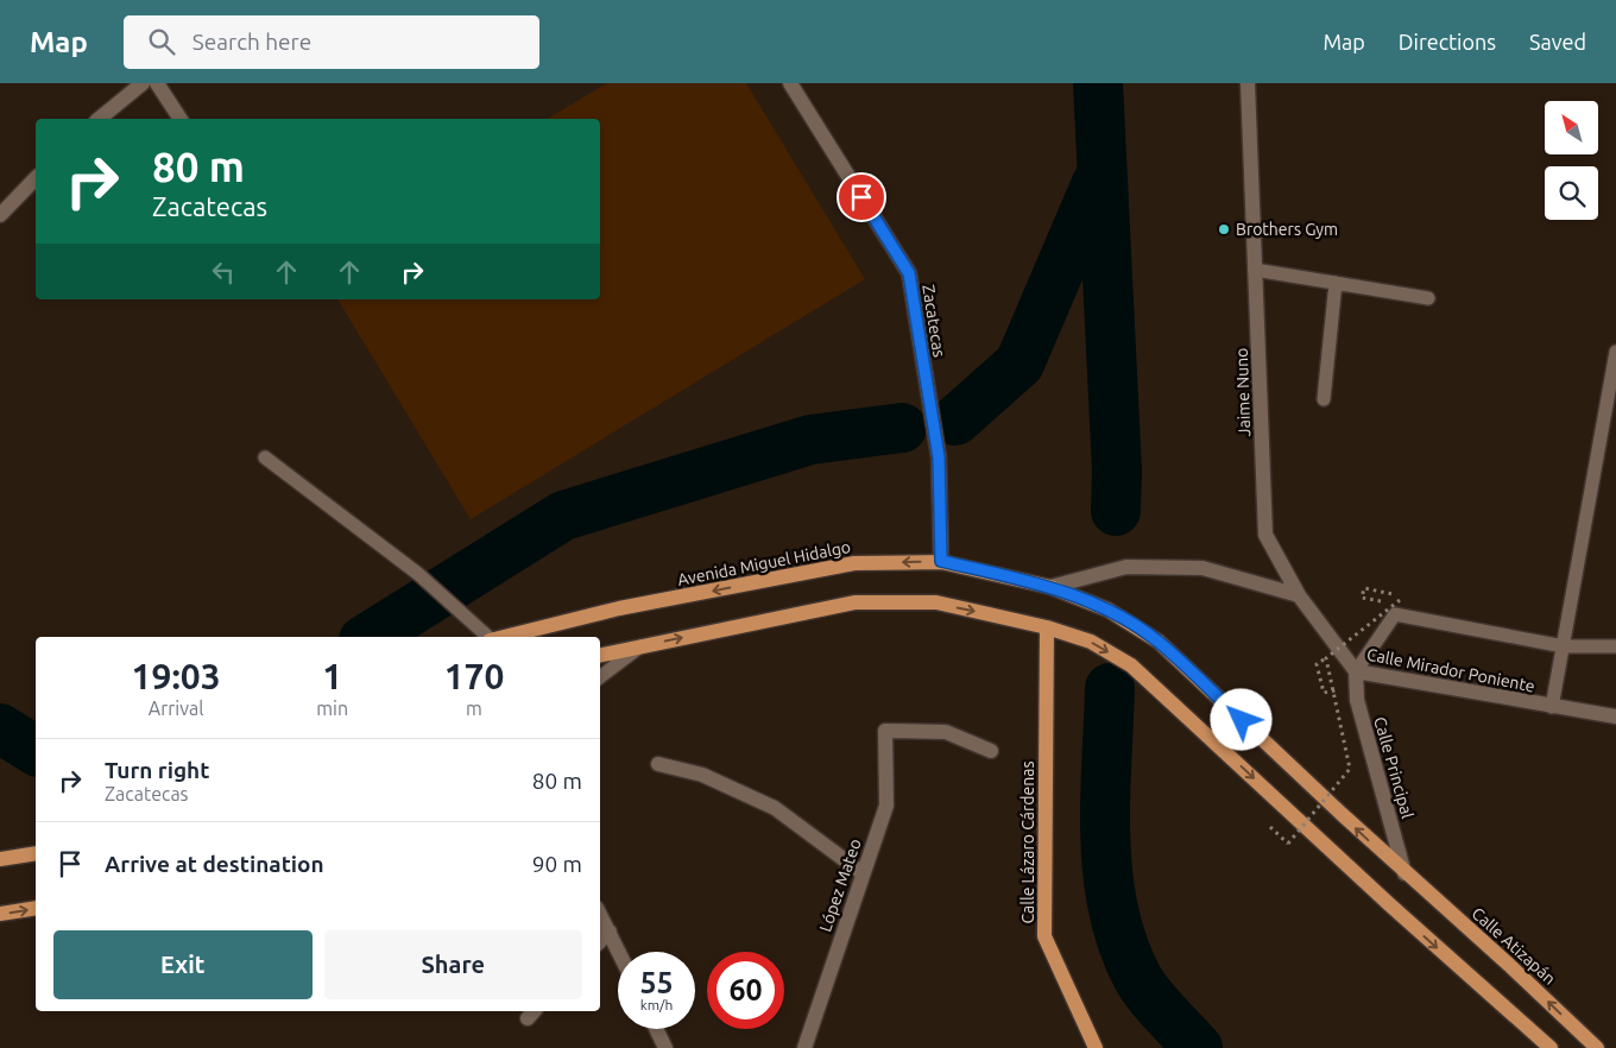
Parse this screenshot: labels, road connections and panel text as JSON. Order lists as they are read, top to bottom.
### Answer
{
  "streets": {
    "main road": ["Avenida Miguel Hidalgo", "Calle Lázaro Cárdenas", "Calle Atizapán"],
    "street": [
      "Zacatecas",
      "Jaime Nuno",
      "Calle Mirador Poniente",
      "Calle Principal",
      "López Mateo"
    ]
  },
  "crossings": [
    ["Zacatecas", "Avenida Miguel Hidalgo"],
    ["Jaime Nuno", "Calle Mirador Poniente"],
    ["Jaime Nuno", "Calle Principal"],
    ["Avenida Miguel Hidalgo", "Calle Principal"],
    ["Avenida Miguel Hidalgo", "Calle Atizapán"],
    ["Calle Mirador Poniente", "Calle Principal"],
    ["Calle Principal", "Calle Atizapán"]
  ],
  "places": ["Brothers Gym"],
  "north": "top left",
  "page": {
    "header": "Map",
    "search": "Search here",
    "nav": ["Map", "Directions", "Saved"],
    "turn": ["80 m", "Zacatecas"],
    "eta": [
      "19:03",
      "Arrival",
      "1",
      "min",
      "170",
      "m"
    ],
    "list": [
      {
        "name": "Turn right",
        "note": "Zacatecas",
        "value": "80 m"
      },
      {
        "name": "Arrive at destination",
        "value": "90 m"
      }
    ],
    "buttons": ["Exit", "Share"],
    "speed": "55 km/h",
    "limit": "60"
  }
}
